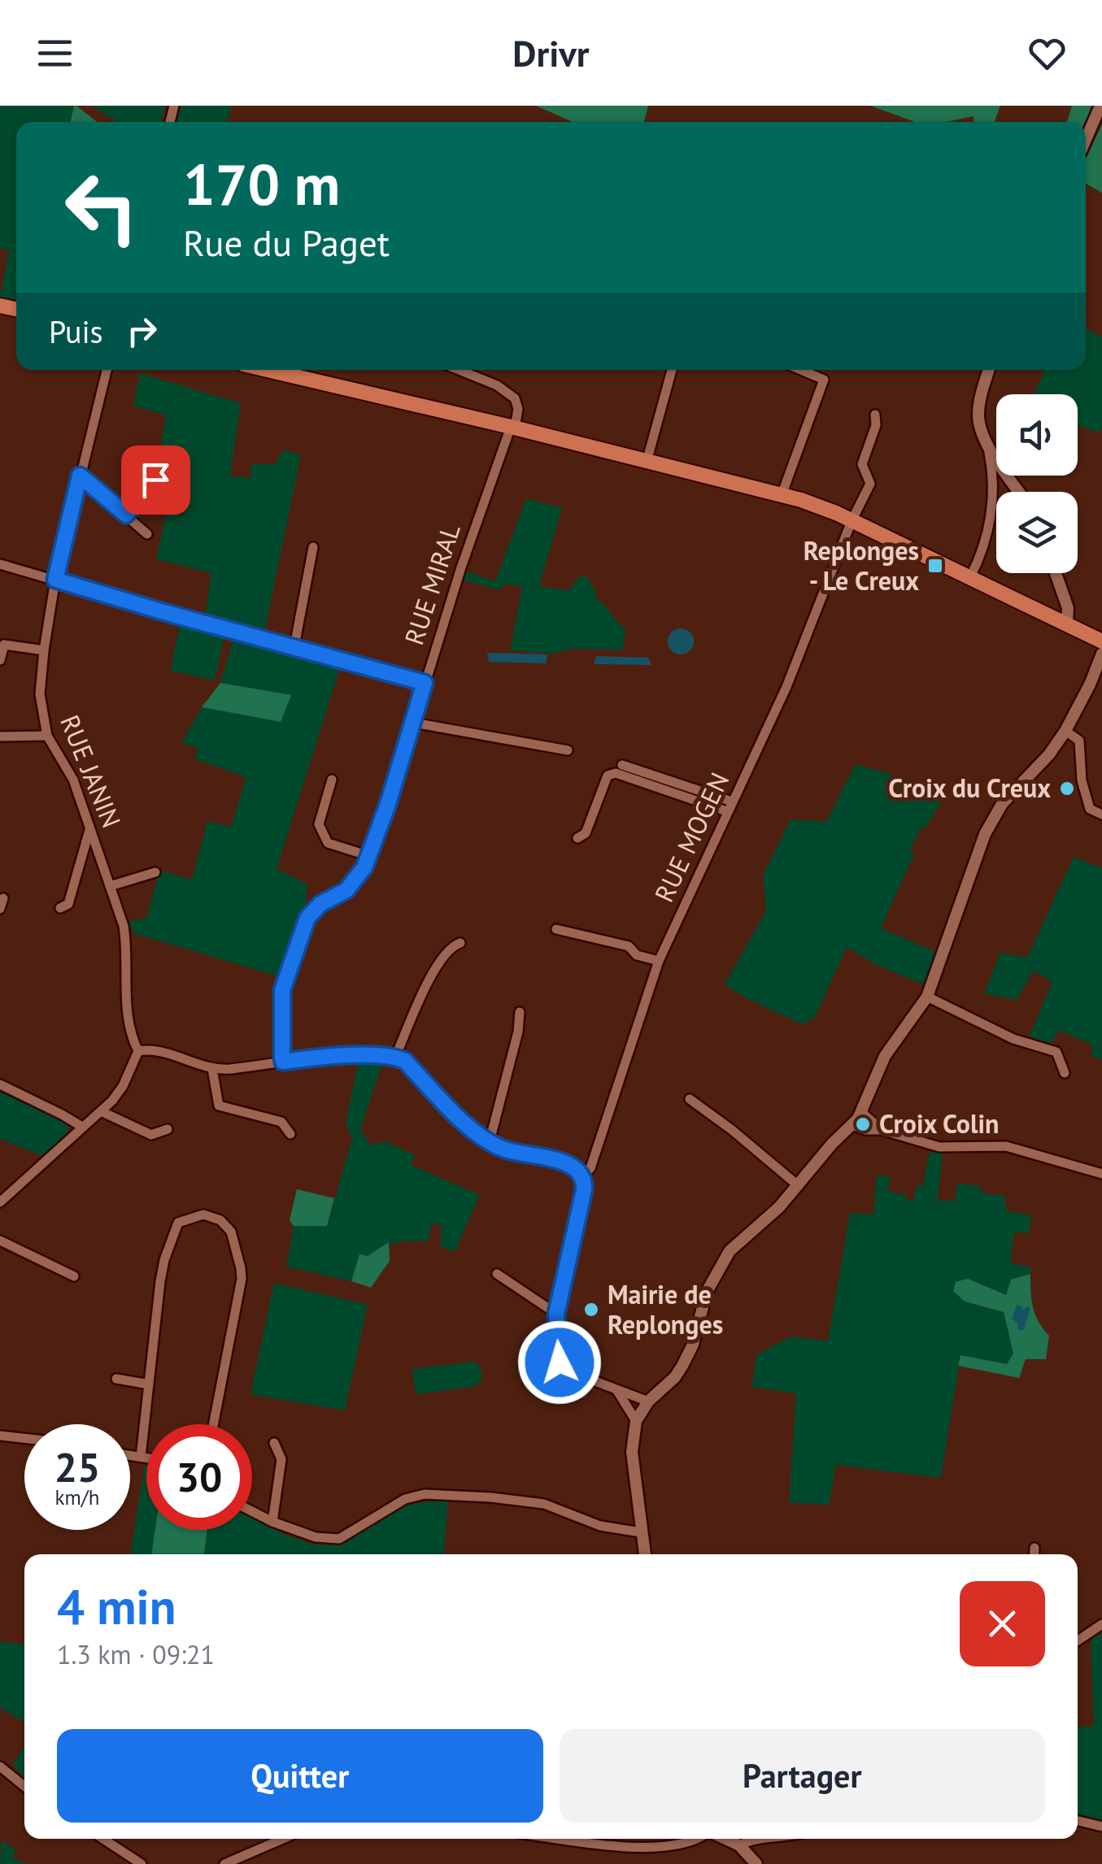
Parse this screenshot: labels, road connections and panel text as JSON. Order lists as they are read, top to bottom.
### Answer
{
  "streets": {
    "street": ["RUE MIRAL", "RUE JANIN", "RUE MOGEN"]
  },
  "places": {
    "transit": ["Replonges - Le Creux"],
    "other": ["Croix du Creux", "Croix Colin", "Mairie de Replonges"]
  },
  "page": {
    "header": "Drivr",
    "turn": ["170 m", "Rue du Paget"],
    "then": "Puis",
    "speed": "25 km/h",
    "limit": "30",
    "heading": ["4 min", "1.3 km · 09:21"],
    "buttons": ["Quitter", "Partager"]
  }
}
